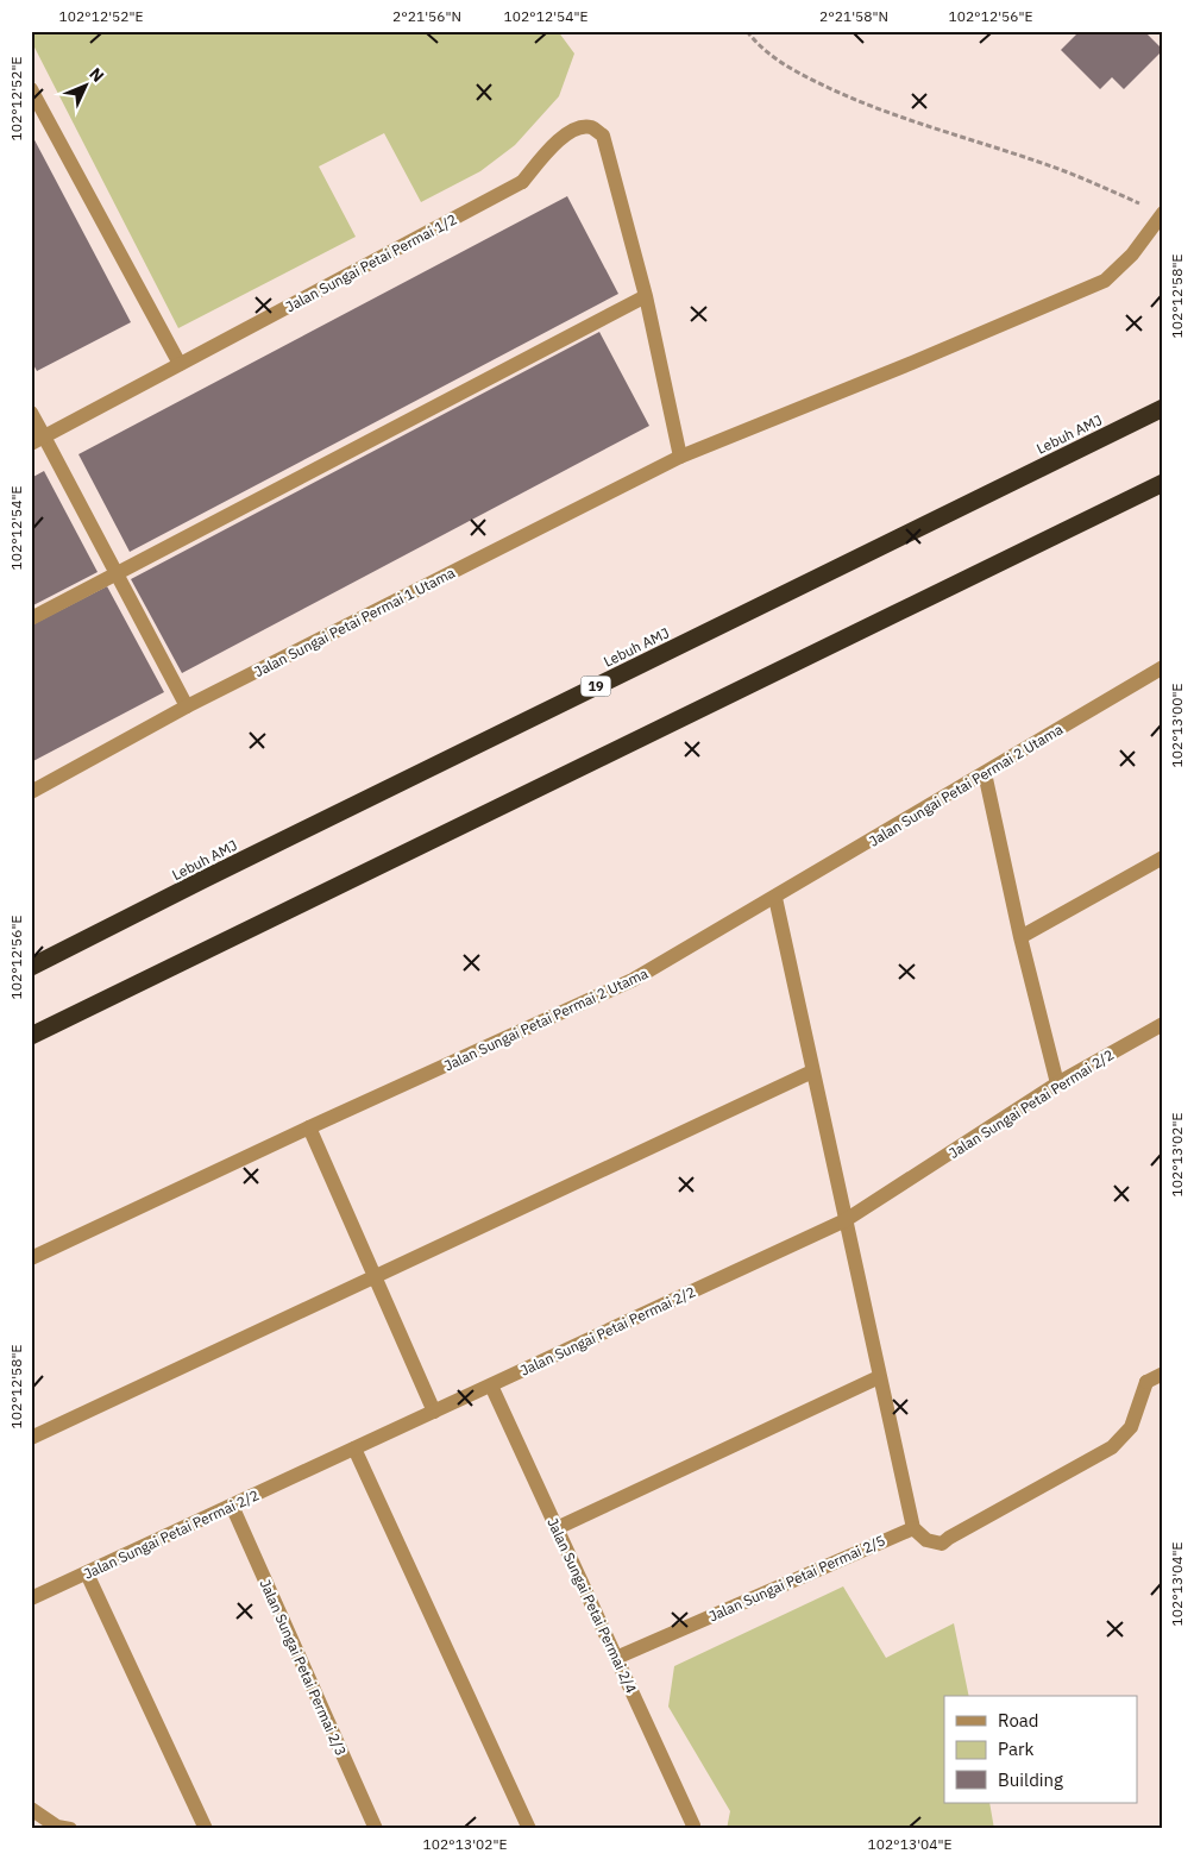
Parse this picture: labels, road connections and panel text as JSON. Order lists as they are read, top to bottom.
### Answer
{
  "streets": {
    "highway": ["Lebuh AMJ", "19"],
    "street": [
      "Jalan Sungai Petai Permai 1/2",
      "Jalan Sungai Petai Permai 1 Utama",
      "Jalan Sungai Petai Permai 2 Utama",
      "Jalan Sungai Petai Permai 2/2",
      "Jalan Sungai Petai Permai 2/5",
      "Jalan Sungai Petai Permai 2/4",
      "Jalan Sungai Petai Permai 2/3"
    ]
  },
  "crossings": [
    ["Jalan Sungai Petai Permai 2/2", "Jalan Sungai Petai Permai 2/4"],
    ["Jalan Sungai Petai Permai 2/2", "Jalan Sungai Petai Permai 2/3"],
    ["Jalan Sungai Petai Permai 2/5", "Jalan Sungai Petai Permai 2/4"]
  ],
  "legend": ["Road", "Park", "Building"],
  "north": "top right",
  "coordinates": [
    "102°12'52\"E",
    "2°21'56\"N",
    "102°12'54\"E",
    "2°21'58\"N",
    "102°12'56\"E",
    "102°12'58\"E",
    "102°13'00\"E",
    "102°13'02\"E",
    "102°13'04\"E"
  ]
}
